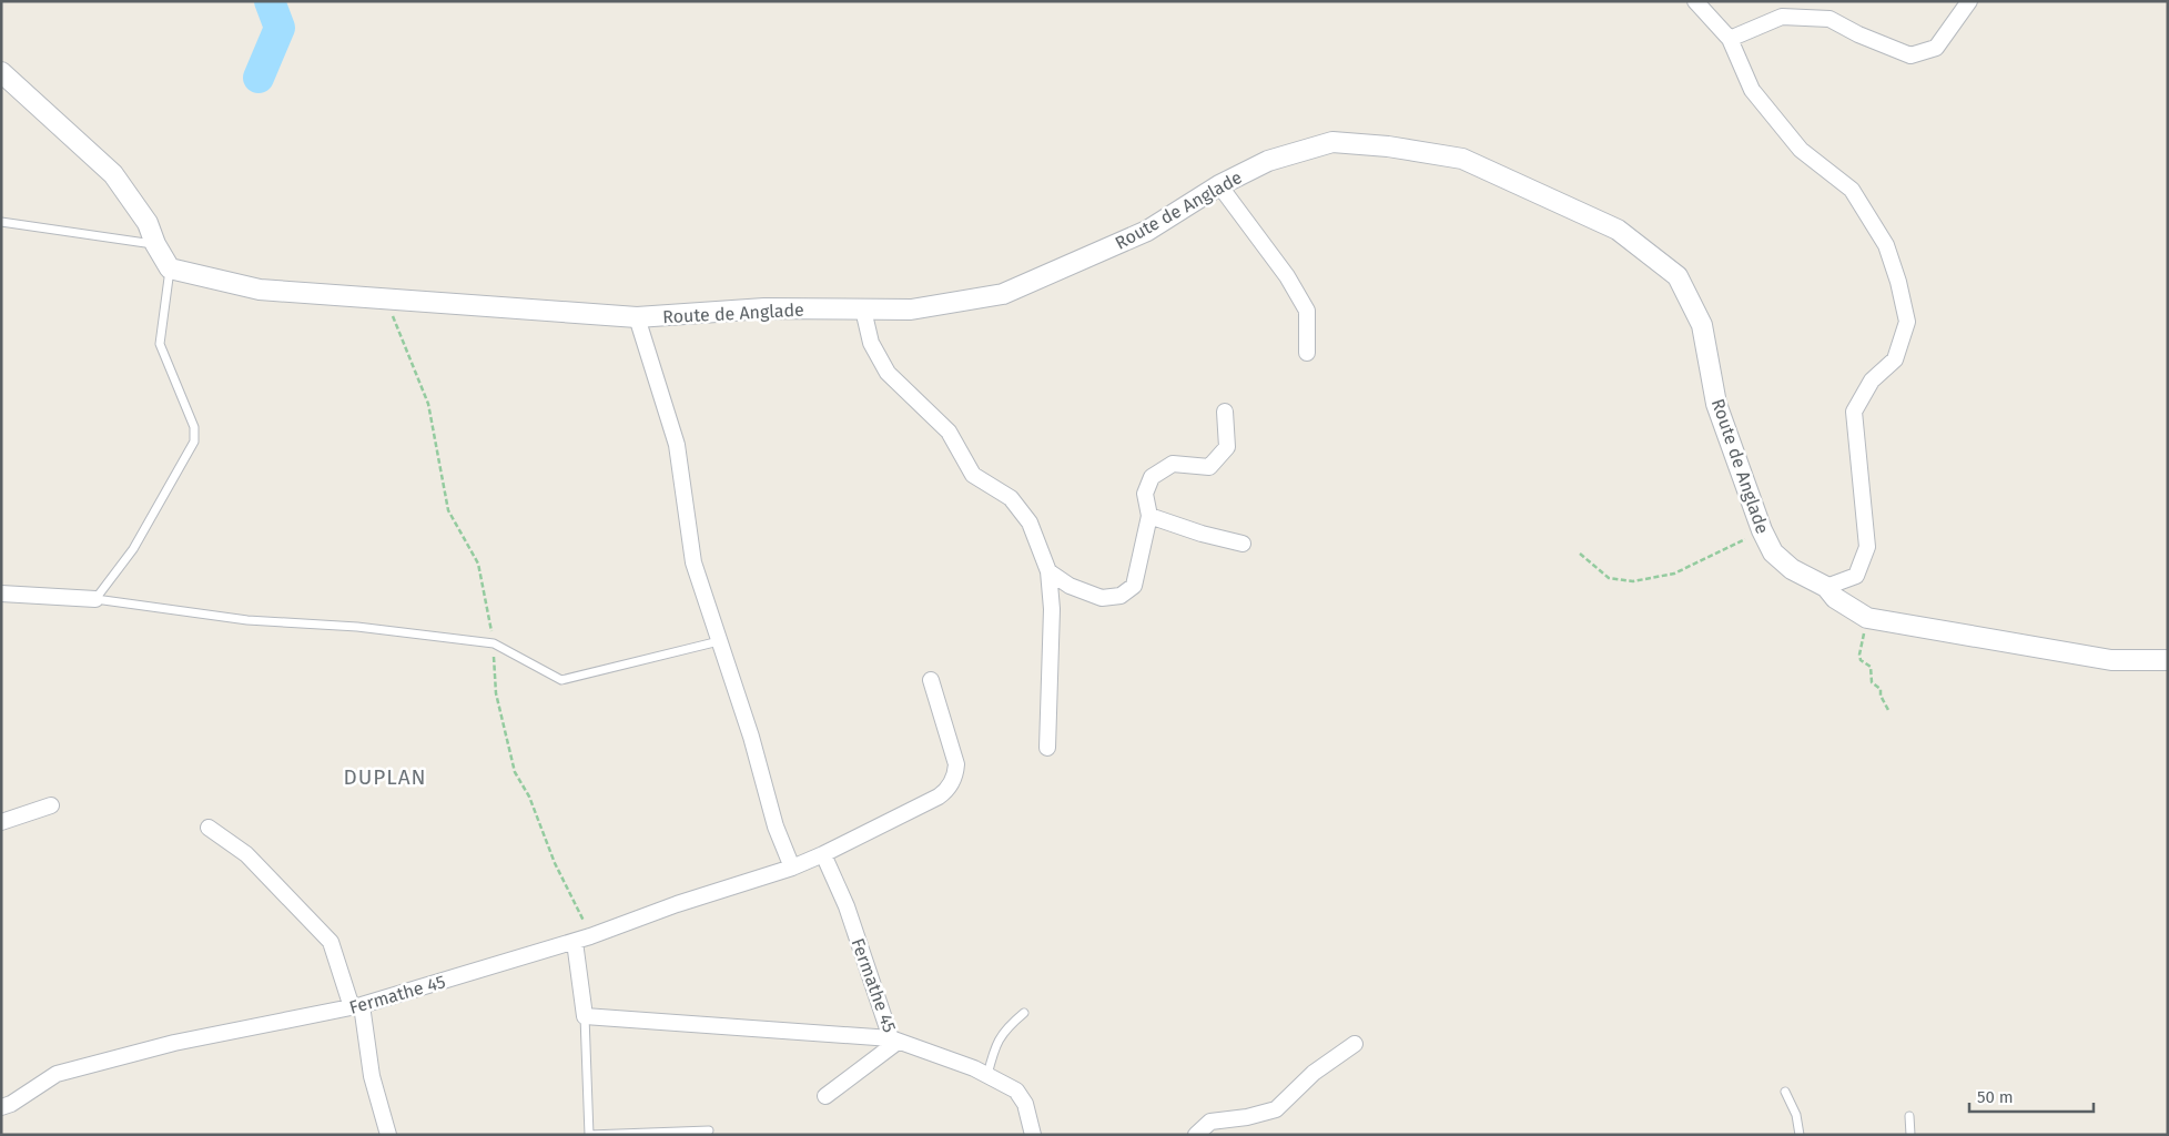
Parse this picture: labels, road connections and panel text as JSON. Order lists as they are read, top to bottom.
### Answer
{
  "streets": {
    "street": ["Route de Anglade", "Fermathe 45"]
  },
  "districts": ["DUPLAN"],
  "scale_bar": "50 m"
}
